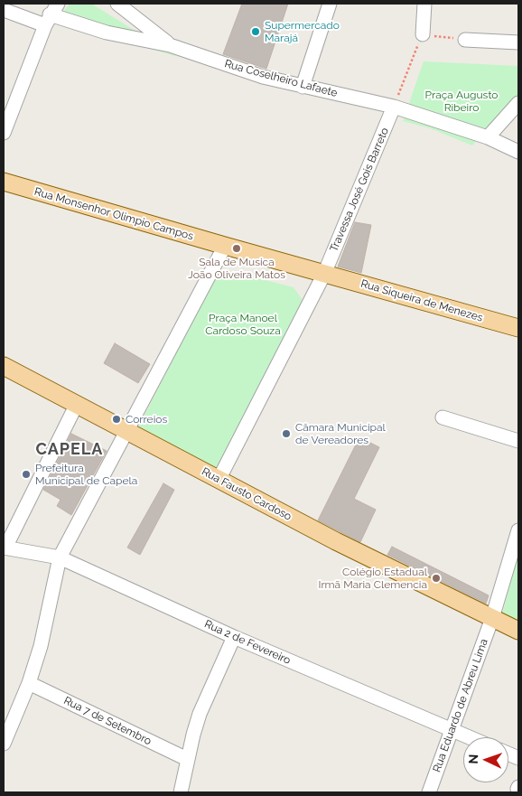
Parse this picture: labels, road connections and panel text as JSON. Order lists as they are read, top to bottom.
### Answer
{
  "streets": {
    "main road": ["Rua Monsenhor Olimpio Campos", "Rua Siqueira de Menezes", "Rua Fausto Cardoso"],
    "street": [
      "Rua Coselheiro Lafaete",
      "Travessa José Gois Barreto",
      "Rua 2 de Fevereiro",
      "Rua Eduardo de Abreu Lima",
      "Rua 7 de Setembro"
    ]
  },
  "crossings": [
    ["Rua Coselheiro Lafaete", "Travessa José Gois Barreto"],
    ["Travessa José Gois Barreto", "Rua Siqueira de Menezes"],
    ["Rua Fausto Cardoso", "Rua Eduardo de Abreu Lima"],
    ["Rua 2 de Fevereiro", "Rua Eduardo de Abreu Lima"]
  ],
  "districts": ["CAPELA"],
  "parks": ["Praça Augusto Ribeiro", "Praça Manoel Cardoso Souza"],
  "places": [
    "Supermercado Marajá",
    "Sala de Musica João Oliveira Matos",
    "Correios",
    "Câmara Municipal de Vereadores",
    "Prefeitura Municipal de Capela",
    "Colégio Estadual Irmã Maria Clemencia"
  ],
  "north": "left"
}
